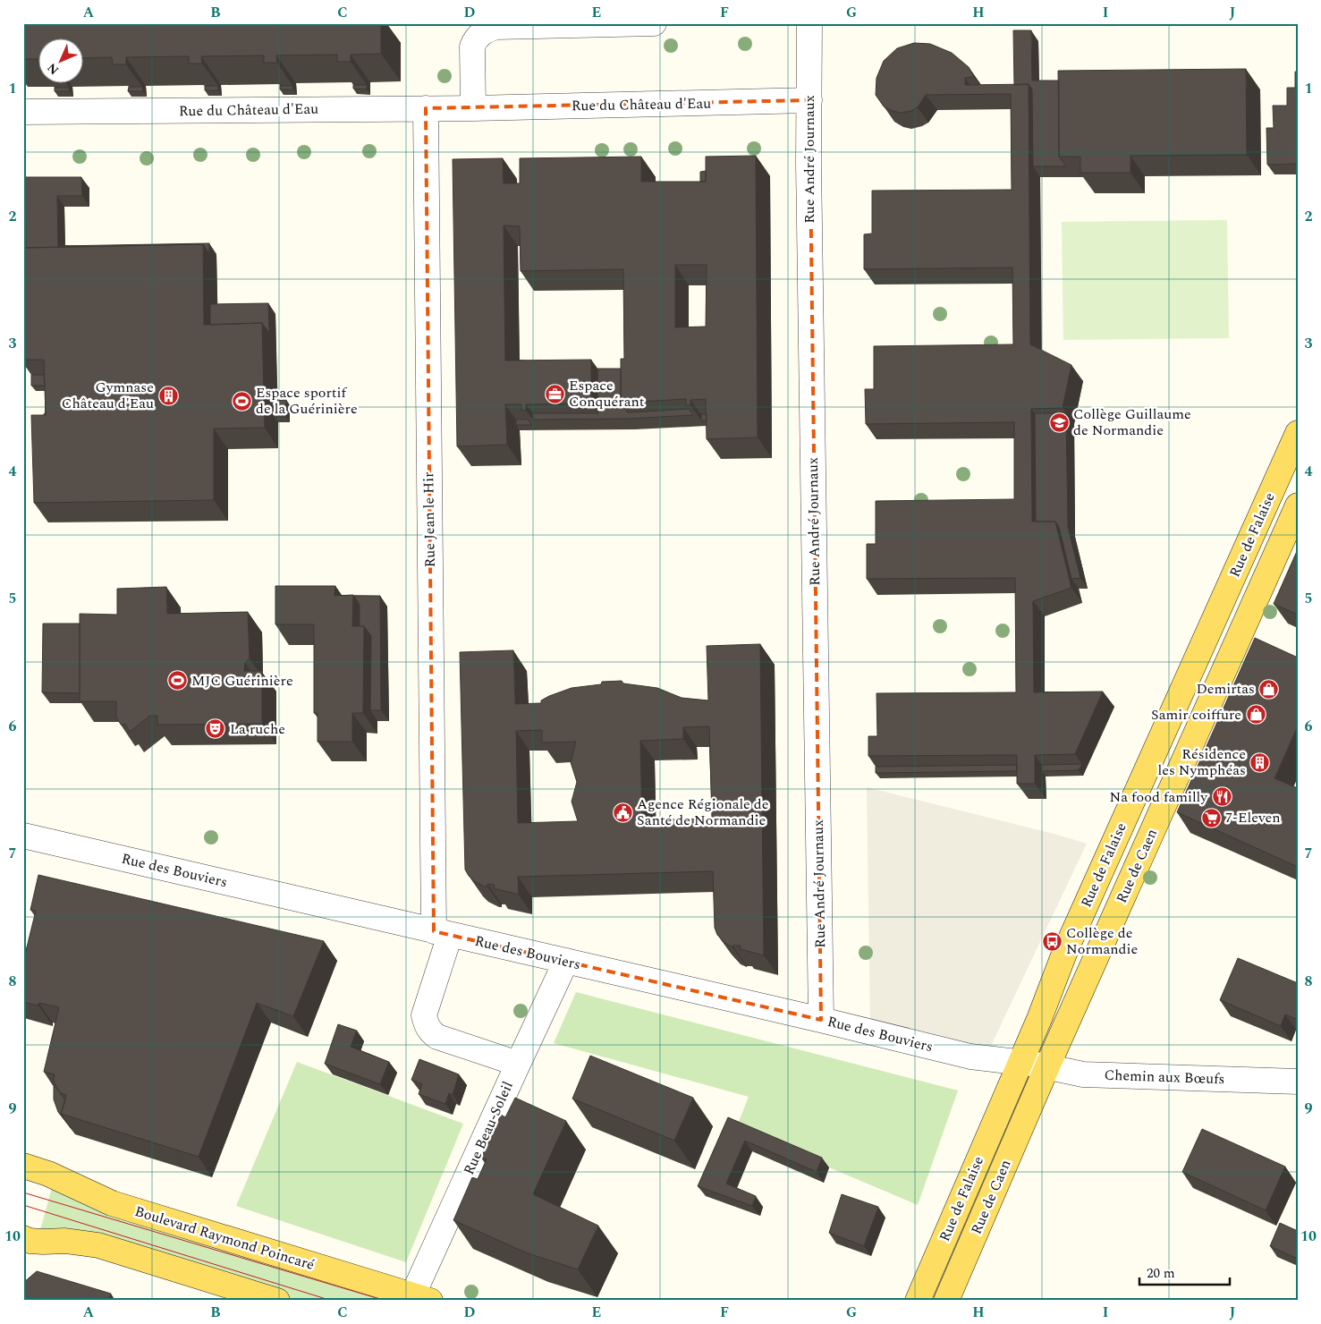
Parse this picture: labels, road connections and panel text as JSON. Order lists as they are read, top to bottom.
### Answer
{
  "streets": {
    "main road": ["Rue de Falaise", "Rue de Caen", "Boulevard Raymond Poincaré"],
    "street": [
      "Rue du Château d'Eau",
      "Rue André Journaux",
      "Rue Jean le Hir",
      "Rue des Bouviers",
      "Chemin aux Bœufs",
      "Rue Beau-Soleil"
    ]
  },
  "crossings": [
    ["Rue du Château d'Eau", "Rue André Journaux"],
    ["Rue du Château d'Eau", "Rue Jean le Hir"],
    ["Rue André Journaux", "Rue des Bouviers"],
    ["Rue Jean le Hir", "Rue des Bouviers"],
    ["Rue Jean le Hir", "Rue Beau-Soleil"],
    ["Rue de Falaise", "Rue de Caen"],
    ["Rue de Falaise", "Rue des Bouviers"],
    ["Rue de Falaise", "Chemin aux Bœufs"],
    ["Rue de Caen", "Rue des Bouviers"],
    ["Rue de Caen", "Chemin aux Bœufs"],
    ["Rue des Bouviers", "Chemin aux Bœufs"],
    ["Rue des Bouviers", "Rue Beau-Soleil"],
    ["Rue Beau-Soleil", "Boulevard Raymond Poincaré"]
  ],
  "places": {
    "office": ["Espace Conquérant"],
    "building": ["Gymnase Château d'Eau", "Résidence les Nymphéas"],
    "sports": ["Espace sportif de la Guérinière", "MJC Guérinière"],
    "school or university": ["Collège Guillaume de Normandie"],
    "shop": ["Demirtas", "Samir coiffure"],
    "theatre": ["La ruche"],
    "restaurant": ["Na food familly"],
    "public building": ["Agence Régionale de Santé de Normandie"],
    "supermarket": ["7-Eleven"],
    "bus stop": ["Collège de Normandie"]
  },
  "scale_bar": "20 m",
  "north": "bottom left",
  "grid": {
    "columns": [
      "A",
      "B",
      "C",
      "D",
      "E",
      "F",
      "G",
      "H",
      "I",
      "J"
    ],
    "rows": [
      "1",
      "2",
      "3",
      "4",
      "5",
      "6",
      "7",
      "8",
      "9",
      "10"
    ]
  }
}
